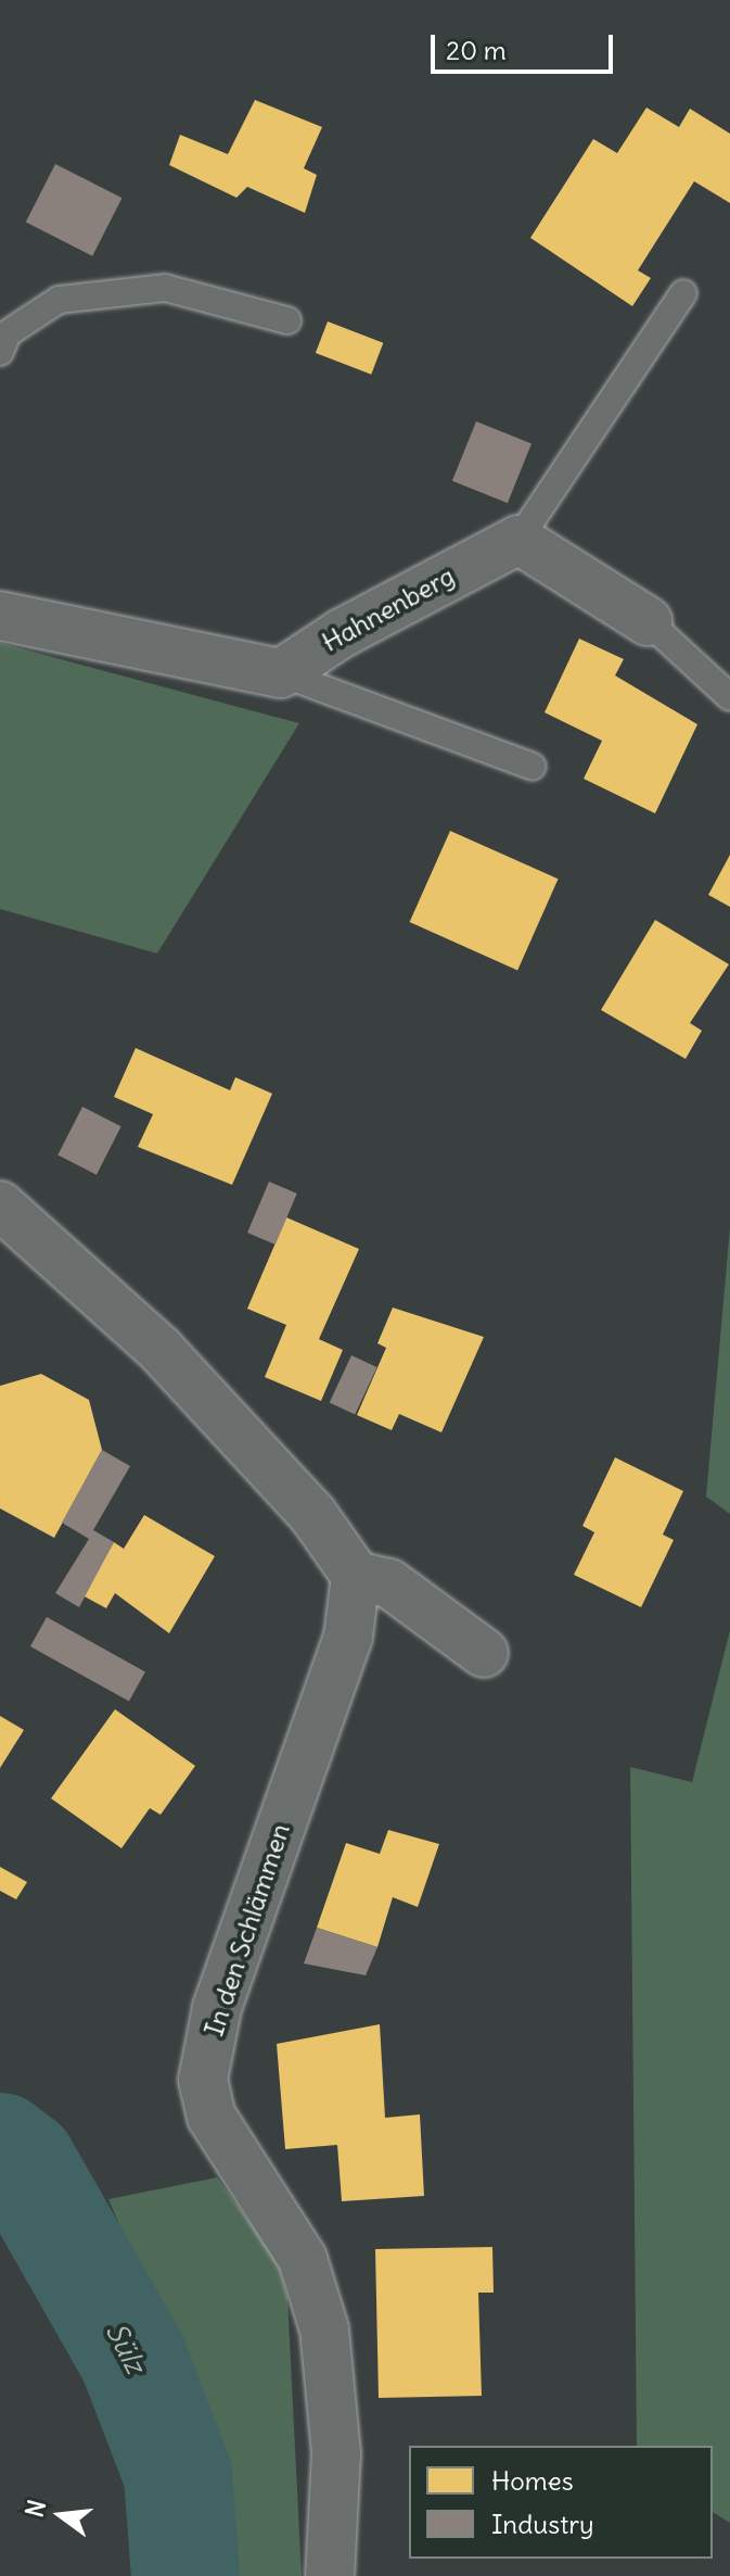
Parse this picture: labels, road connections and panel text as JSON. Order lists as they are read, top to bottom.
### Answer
{
  "streets": {
    "street": ["Hahnenberg", "In den Schlämmen"]
  },
  "water": ["Sülz"],
  "legend": ["Homes", "Industry"],
  "scale_bar": "20 m",
  "north": "left"
}
